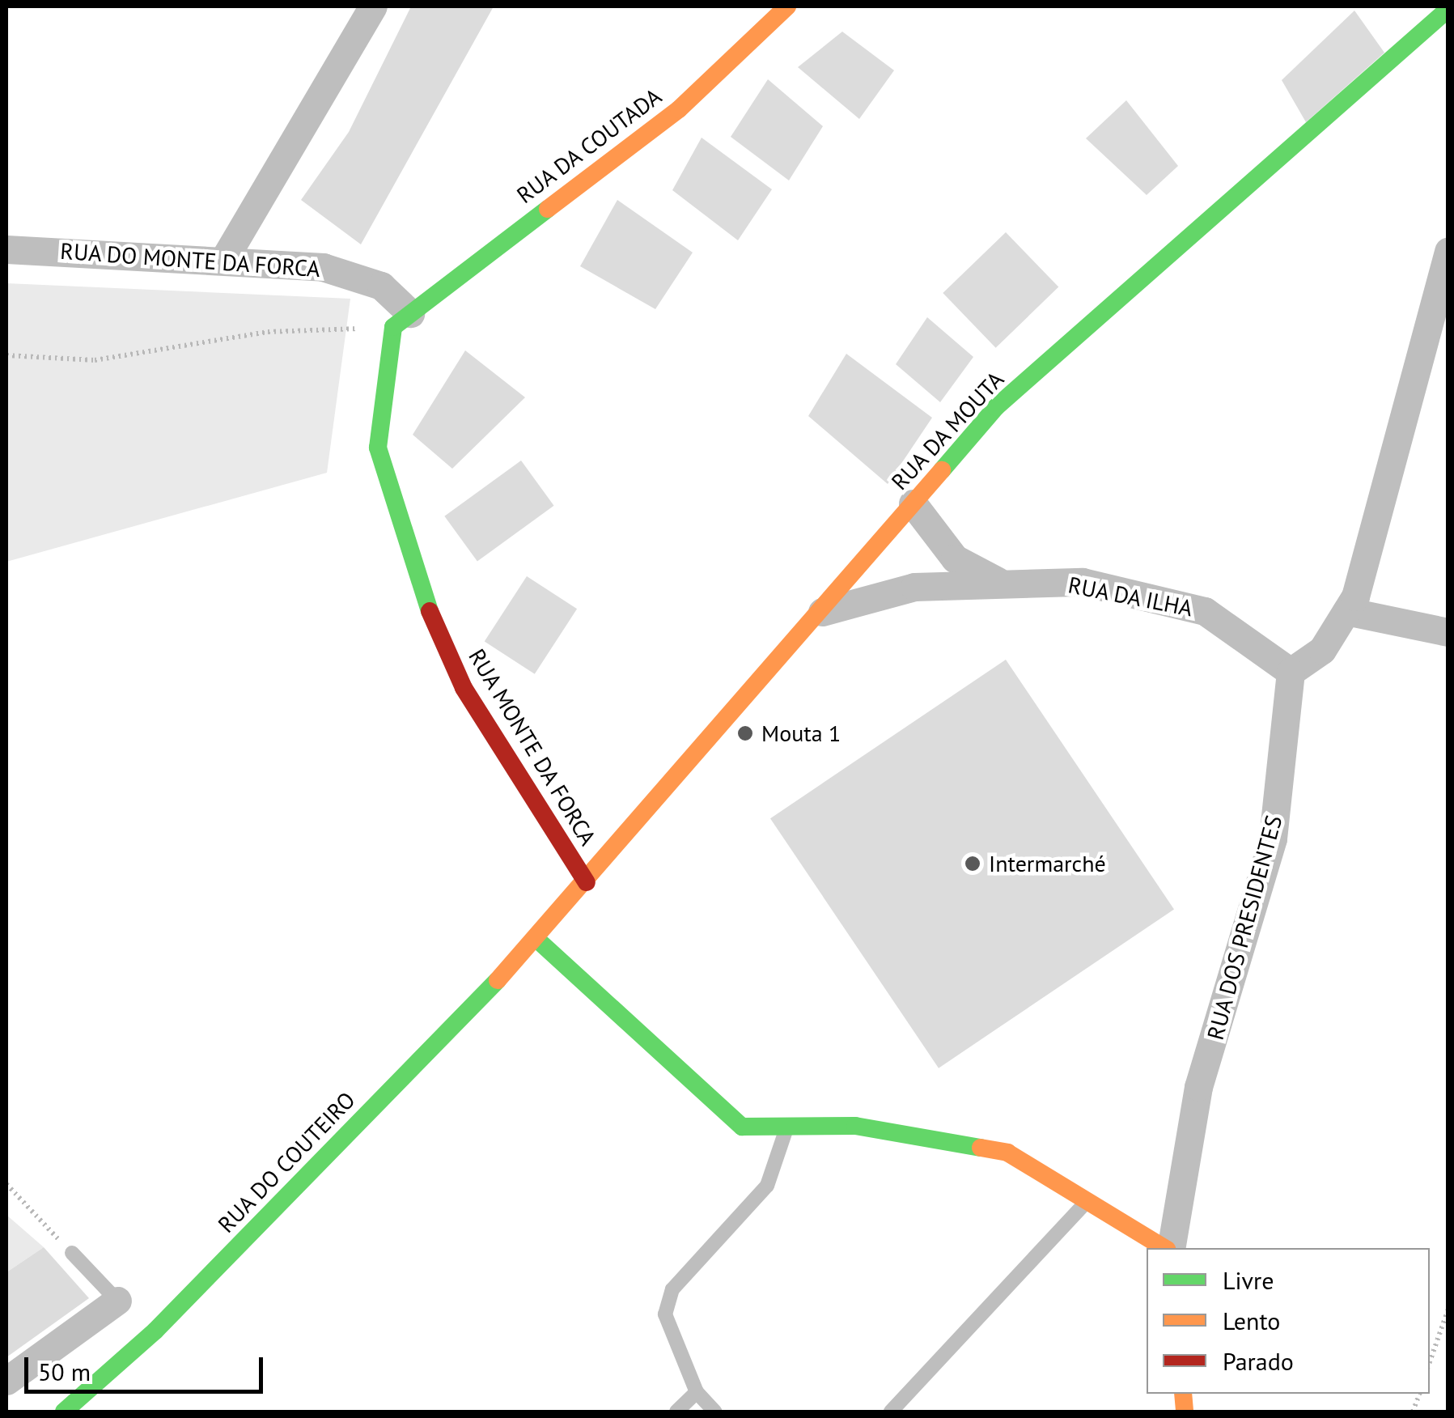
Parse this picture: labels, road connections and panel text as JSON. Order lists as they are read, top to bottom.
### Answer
{
  "streets": {
    "main road": [
      "RUA DA COUTADA",
      "RUA DA MOUTA",
      "RUA MONTE DA FORCA",
      "RUA DO COUTEIRO"
    ],
    "street": ["RUA DO MONTE DA FORCA", "RUA DA ILHA", "RUA DOS PRESIDENTES"]
  },
  "crossings": [
    ["RUA DA COUTADA", "RUA DO MONTE DA FORCA"],
    ["RUA DA COUTADA", "RUA MONTE DA FORCA"],
    ["RUA DO MONTE DA FORCA", "RUA MONTE DA FORCA"],
    ["RUA DA MOUTA", "RUA DA ILHA"],
    ["RUA DA MOUTA", "RUA MONTE DA FORCA"],
    ["RUA DA MOUTA", "RUA DO COUTEIRO"],
    ["RUA DA ILHA", "RUA DOS PRESIDENTES"]
  ],
  "places": ["Mouta 1", "Intermarché"],
  "legend": ["Livre", "Lento", "Parado"],
  "scale_bar": "50 m"
}
